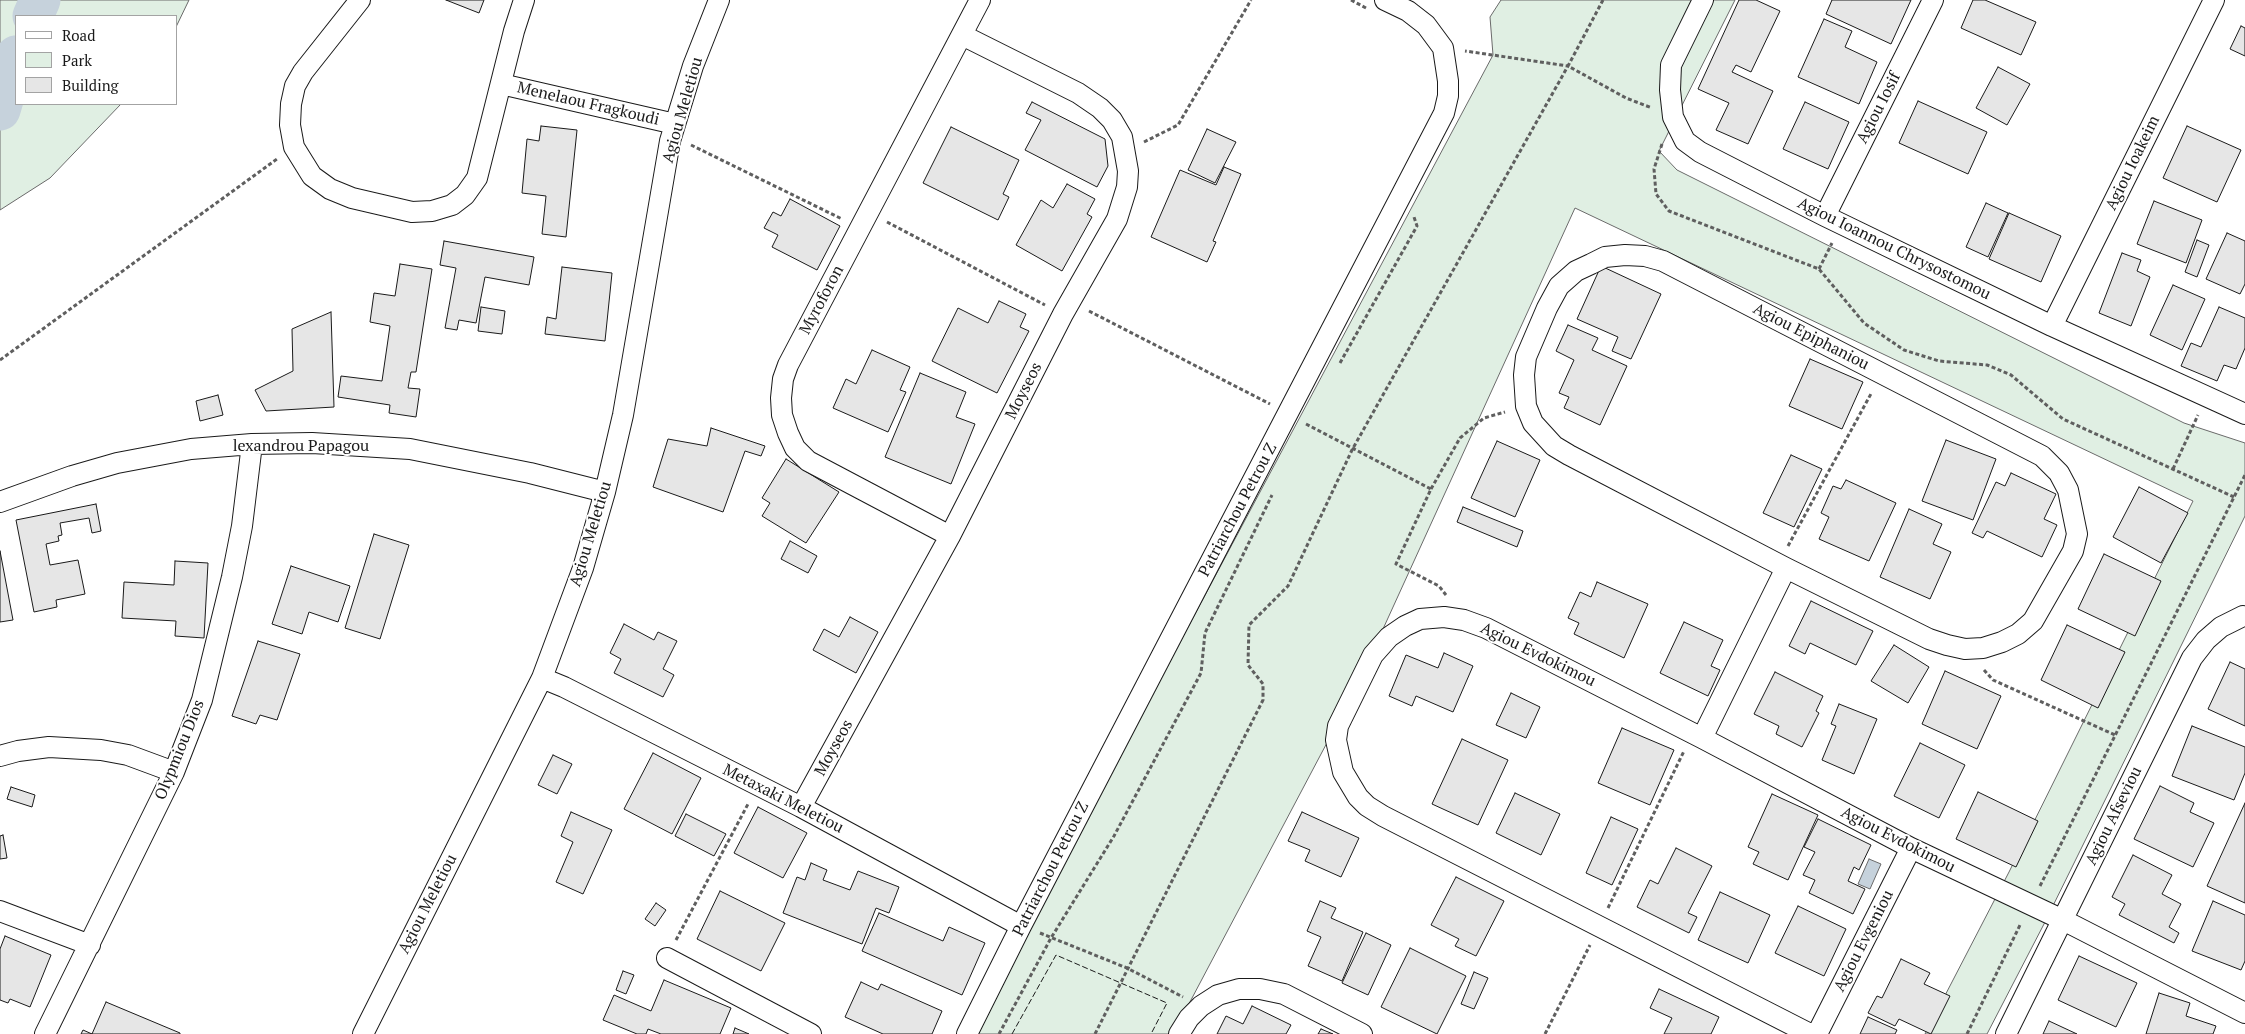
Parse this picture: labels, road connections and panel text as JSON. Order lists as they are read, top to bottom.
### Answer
{
  "streets": {
    "street": [
      "Menelaou Fragkoudi",
      "Agiou Iosif",
      "Agiou Meletiou",
      "Agiou Ioakeim",
      "Agiou Ioannou Chrysostomou",
      "Myroforon",
      "Agiou Epiphaniou",
      "Moyseos",
      "lexandrou Papagou",
      "Patriarchou Petrou Z",
      "Agiou Evdokimou",
      "Olypmiou Dios",
      "Metaxaki Meletiou",
      "Agiou Afseviou",
      "Agiou Evgeniou"
    ]
  },
  "crossings": [
    ["Menelaou Fragkoudi", "Agiou Meletiou"],
    ["Agiou Iosif", "Agiou Ioannou Chrysostomou"],
    ["Agiou Meletiou", "lexandrou Papagou"],
    ["Agiou Meletiou", "Metaxaki Meletiou"],
    ["Agiou Ioakeim", "Agiou Ioannou Chrysostomou"],
    ["Myroforon", "Moyseos"],
    ["Moyseos", "Metaxaki Meletiou"],
    ["lexandrou Papagou", "Olypmiou Dios"],
    ["Patriarchou Petrou Z", "Metaxaki Meletiou"],
    ["Agiou Evdokimou", "Agiou Afseviou"],
    ["Agiou Evdokimou", "Agiou Evgeniou"]
  ],
  "legend": ["Road", "Park", "Building"]
}
